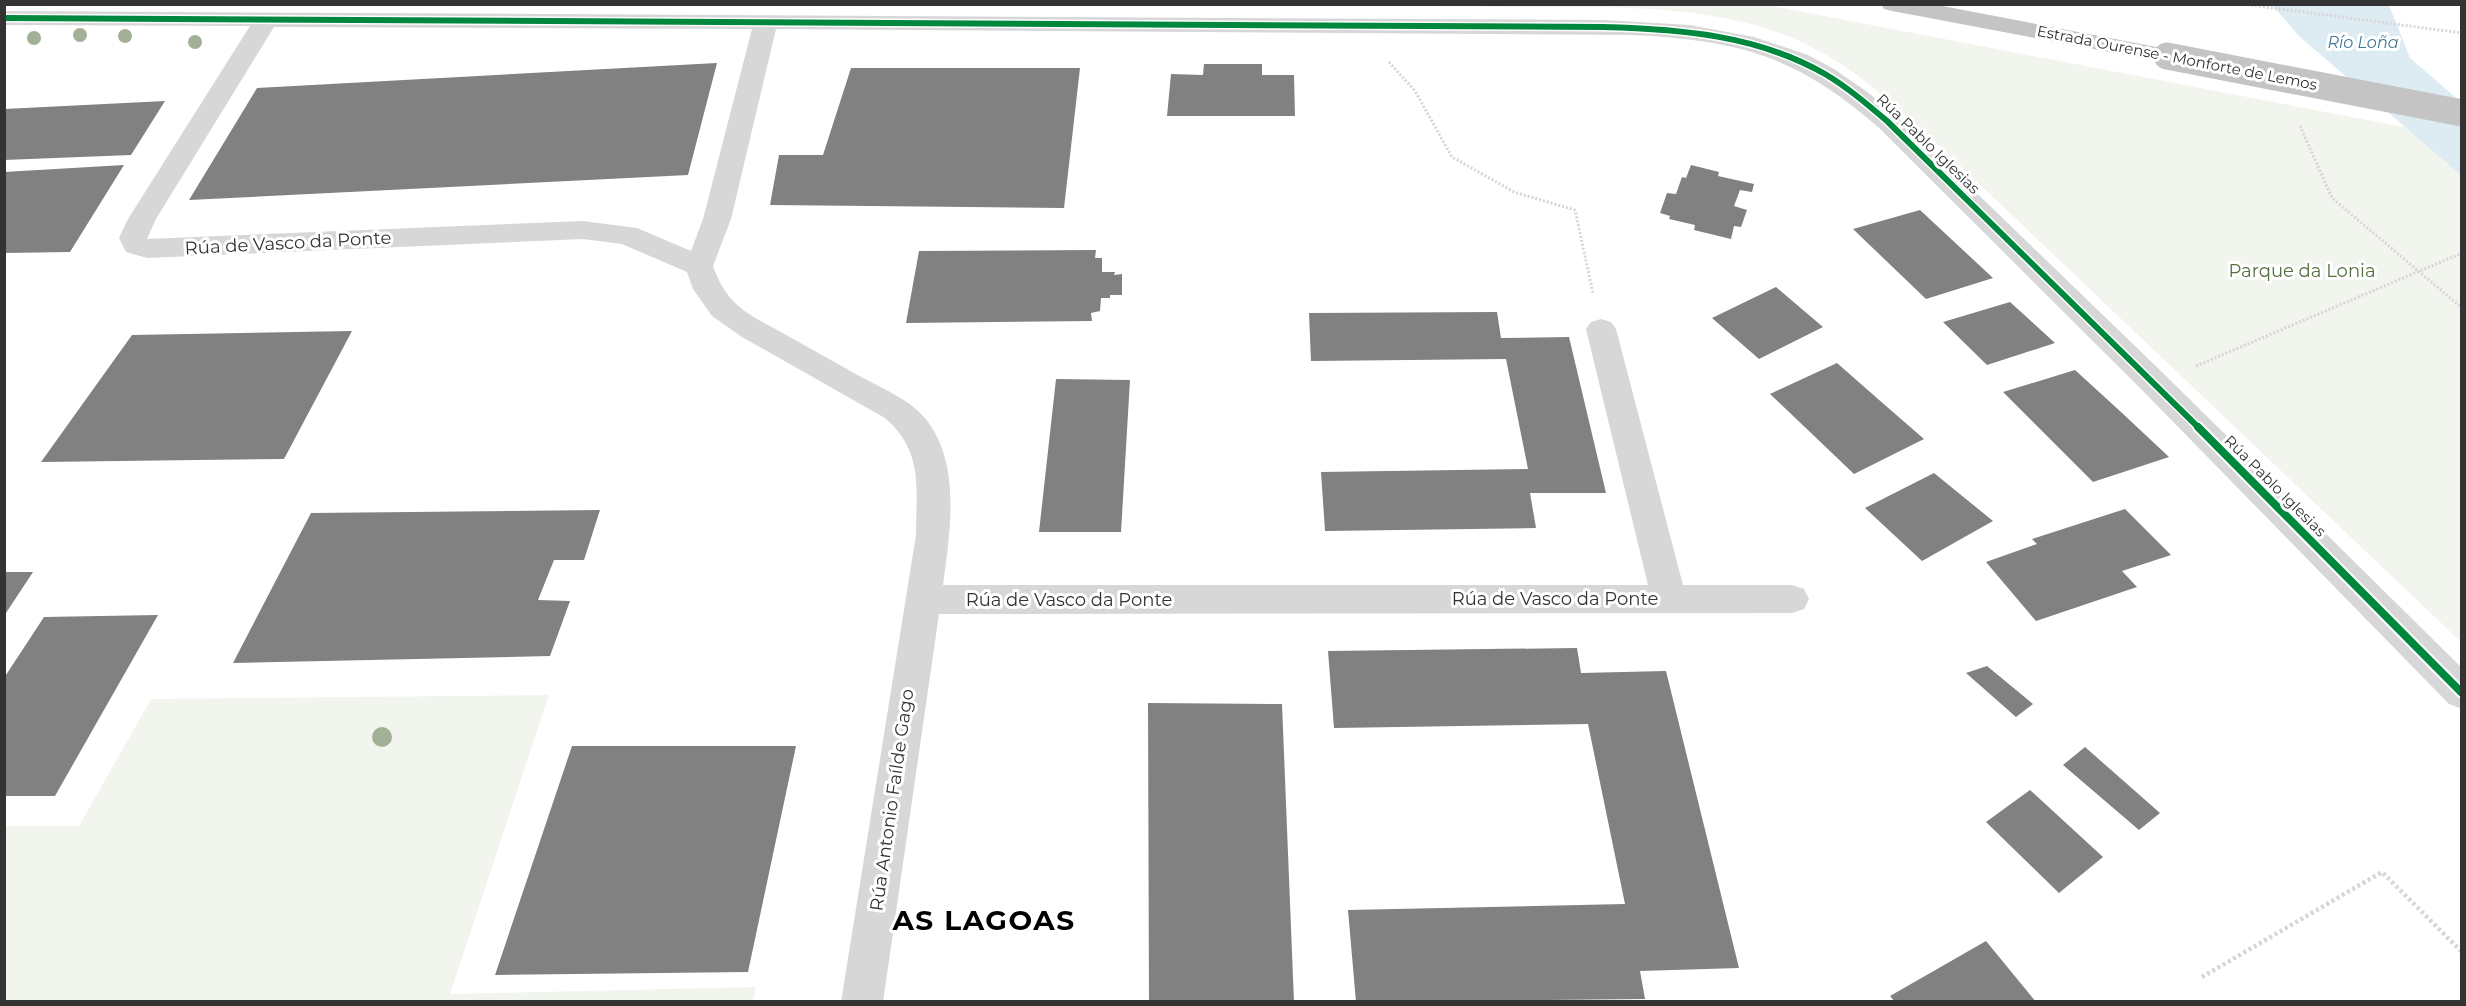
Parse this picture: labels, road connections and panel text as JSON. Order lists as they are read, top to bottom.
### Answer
{
  "streets": {
    "highway": ["Estrada Ourense - Monforte de Lemos"],
    "street": ["Rúa Pablo Iglesias", "Rúa de Vasco da Ponte", "Rúa Antonio Faílde Gago"]
  },
  "crossings": [
    ["Rúa Pablo Iglesias", "Rúa de Vasco da Ponte"],
    ["Rúa de Vasco da Ponte", "Rúa Antonio Faílde Gago"]
  ],
  "districts": ["AS LAGOAS"],
  "water": ["Río Loña"],
  "parks": ["Parque da Lonia"]
}
